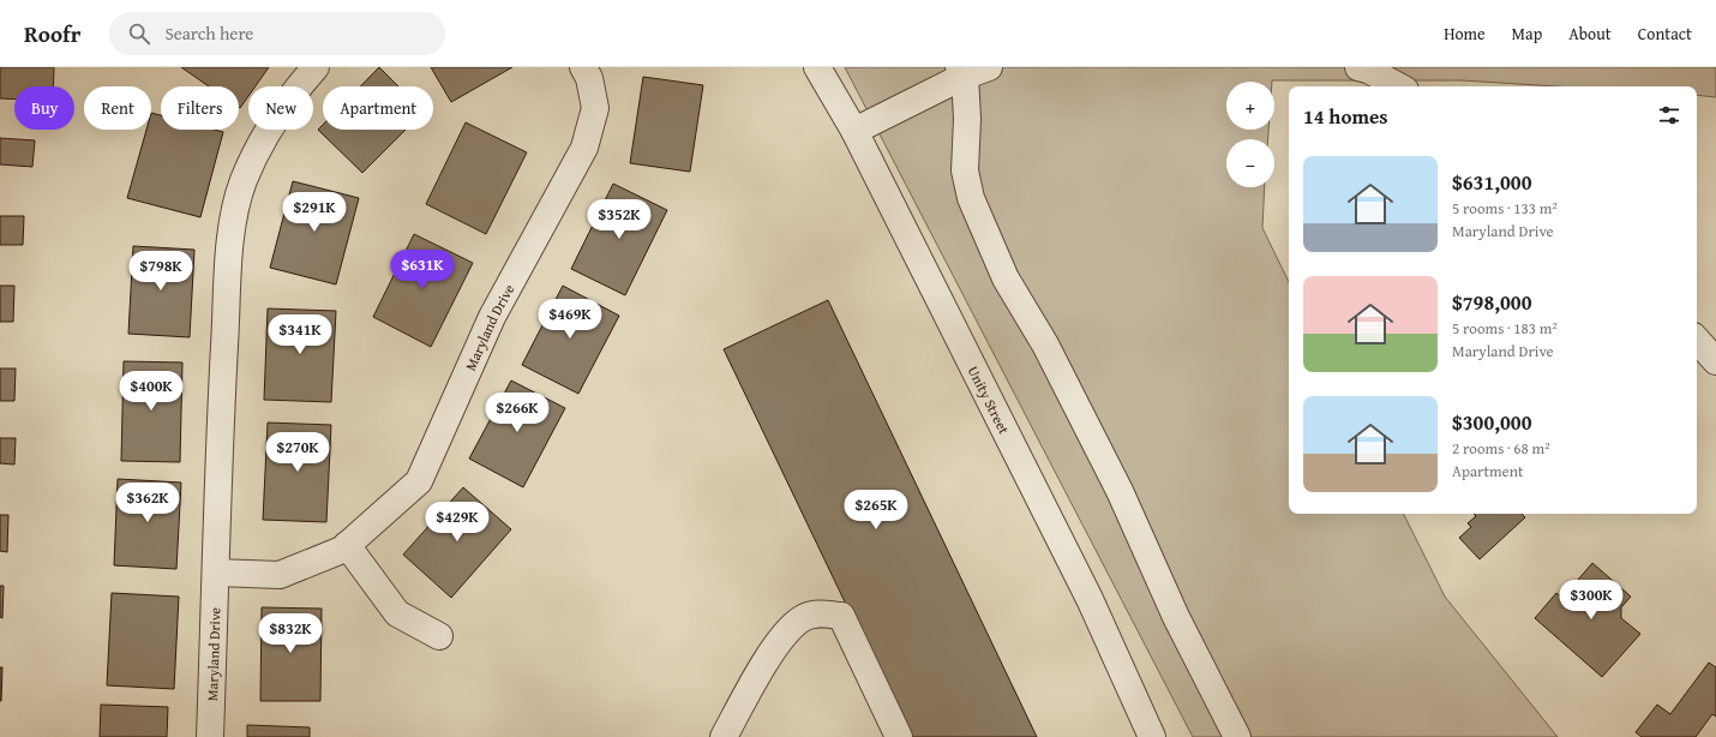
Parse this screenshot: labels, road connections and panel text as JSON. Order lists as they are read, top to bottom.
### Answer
{
  "streets": {
    "street": ["Maryland Drive", "Unity Street"]
  },
  "page": {
    "header": "Roofr",
    "search": "Search here",
    "nav": [
      "Home",
      "Map",
      "About",
      "Contact"
    ],
    "map_buttons": ["+", "−"],
    "chip": [
      "Buy",
      "Rent",
      "Filters",
      "New",
      "Apartment"
    ],
    "heading": "14 homes",
    "list": [
      {
        "name": "$631,000",
        "note": "5 rooms · 133 m² · Maryland Drive"
      },
      {
        "name": "$798,000",
        "note": "5 rooms · 183 m² · Maryland Drive"
      },
      {
        "name": "$300,000",
        "note": "2 rooms · 68 m² · Apartment"
      }
    ],
    "price": [
      "$291K",
      "$352K",
      "$631K",
      "$798K",
      "$469K",
      "$341K",
      "$400K",
      "$266K",
      "$270K",
      "$362K",
      "$265K",
      "$429K",
      "$300K",
      "$832K"
    ]
  }
}
